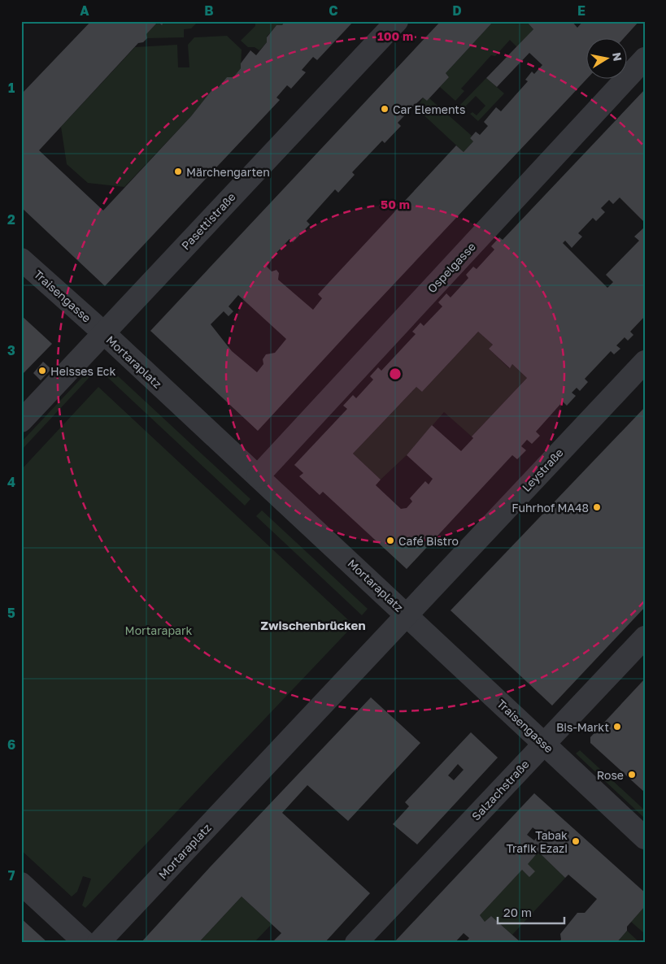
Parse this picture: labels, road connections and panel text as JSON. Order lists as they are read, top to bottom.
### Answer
{
  "streets": {
    "street": [
      "Pasettistraße",
      "Ospelgasse",
      "Traisengasse",
      "Mortaraplatz",
      "Leystraße",
      "Salzachstraße"
    ]
  },
  "crossings": [
    ["Pasettistraße", "Traisengasse"],
    ["Pasettistraße", "Mortaraplatz"],
    ["Ospelgasse", "Mortaraplatz"],
    ["Traisengasse", "Mortaraplatz"],
    ["Traisengasse", "Leystraße"],
    ["Traisengasse", "Salzachstraße"],
    ["Mortaraplatz", "Leystraße"]
  ],
  "districts": ["Zwischenbrücken"],
  "parks": ["Mortarapark"],
  "places": [
    "Car Elements",
    "Märchengarten",
    "Heisses Eck",
    "Fuhrhof MA48",
    "Café Bistro",
    "Bis-Markt",
    "Rose",
    "Tabak Trafik Ezazi"
  ],
  "scale_bar": "20 m",
  "north": "right",
  "grid": {
    "columns": [
      "A",
      "B",
      "C",
      "D",
      "E"
    ],
    "rows": [
      "1",
      "2",
      "3",
      "4",
      "5",
      "6",
      "7"
    ]
  },
  "rings": ["100 m", "50 m"]
}
